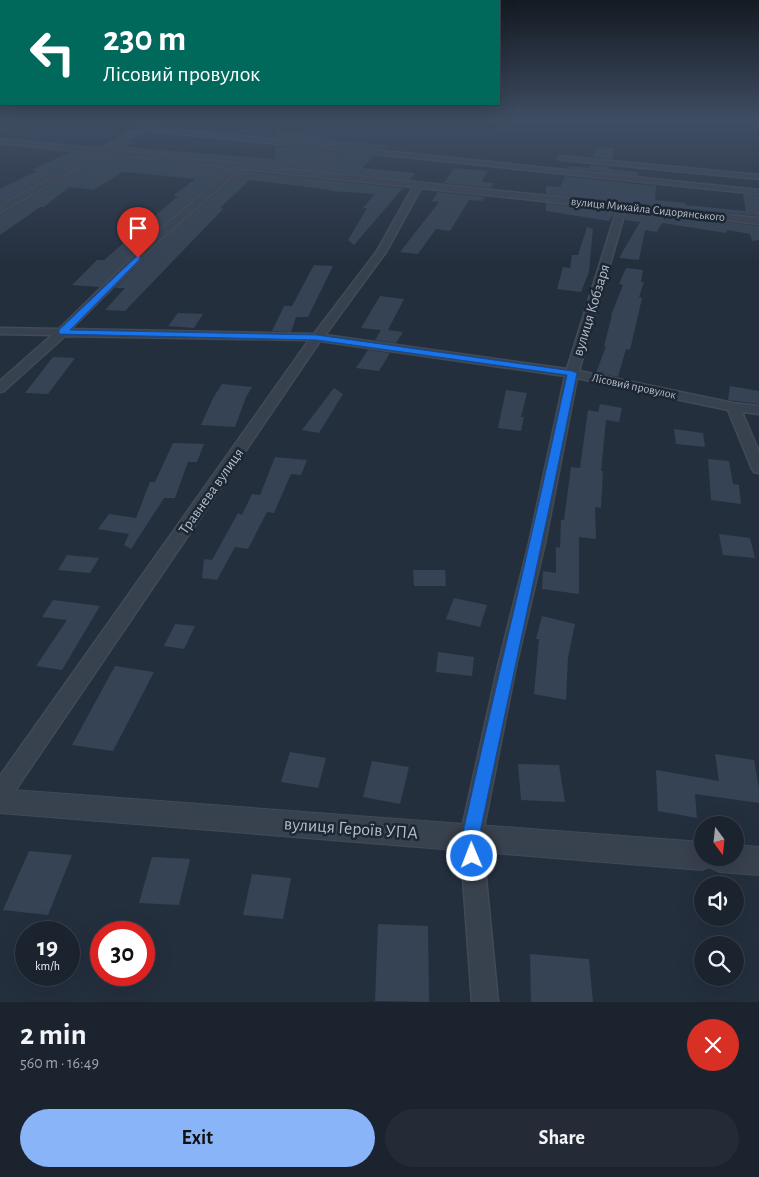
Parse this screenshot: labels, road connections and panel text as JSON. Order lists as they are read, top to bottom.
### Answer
{
  "streets": {
    "street": [
      "вулиця Михайла Сидорянського",
      "вулиця Кобзаря",
      "Лісовий провулок",
      "Травнева вулиця",
      "вулиця Героїв УПА"
    ]
  },
  "crossings": [
    ["вулиця Михайла Сидорянського", "вулиця Кобзаря"],
    ["вулиця Михайла Сидорянського", "Травнева вулиця"],
    ["вулиця Кобзаря", "Лісовий провулок"],
    ["вулиця Кобзаря", "вулиця Героїв УПА"],
    ["Лісовий провулок", "Травнева вулиця"]
  ],
  "north": "bottom",
  "page": {
    "turn": ["230 m", "Лісовий провулок"],
    "speed": "19 km/h",
    "limit": "30",
    "heading": ["2 min", "560 m · 16:49"],
    "buttons": ["Exit", "Share"]
  }
}
